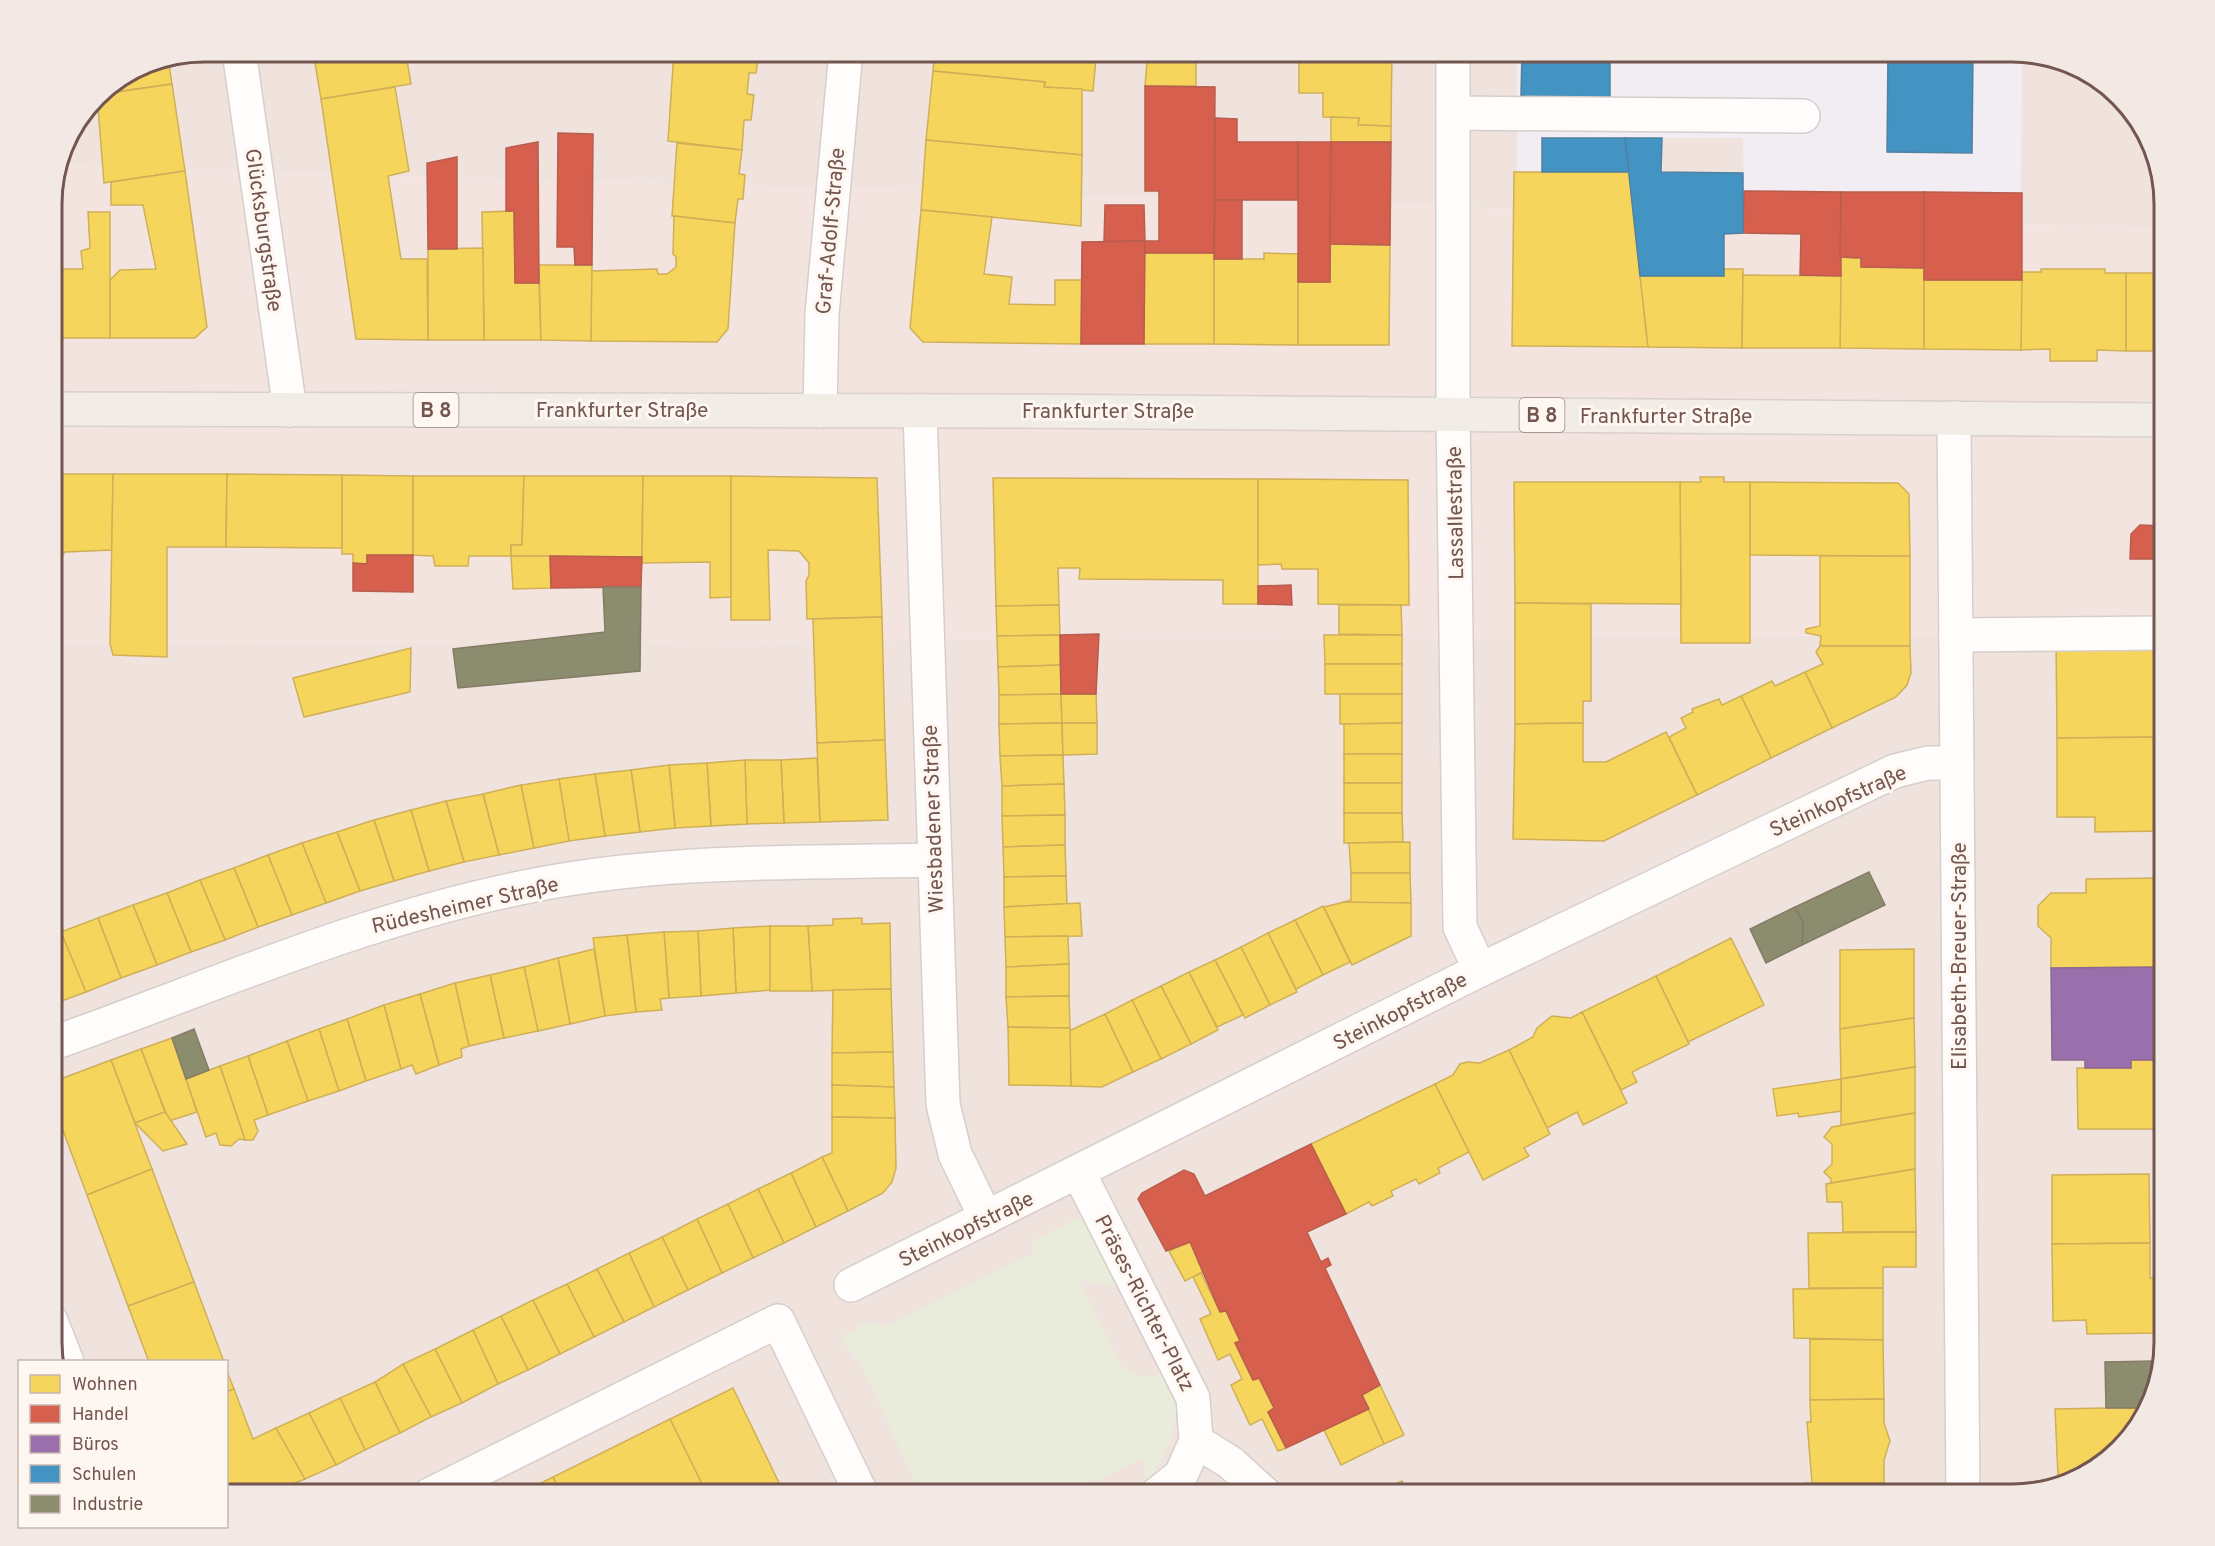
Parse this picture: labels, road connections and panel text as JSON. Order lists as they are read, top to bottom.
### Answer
{
  "streets": {
    "main road": ["B 8", "Frankfurter Straße"],
    "street": [
      "Glücksburgstraße",
      "Graf-Adolf-Straße",
      "Lassallestraße",
      "Steinkopfstraße",
      "Wiesbadener Straße",
      "Rüdesheimer Straße",
      "Elisabeth-Breuer-Straße",
      "Präses-Richter-Platz"
    ]
  },
  "crossings": [
    ["Glücksburgstraße", "Frankfurter Straße"],
    ["Graf-Adolf-Straße", "Frankfurter Straße"],
    ["Frankfurter Straße", "Lassallestraße"],
    ["Frankfurter Straße", "Wiesbadener Straße"],
    ["Frankfurter Straße", "Elisabeth-Breuer-Straße"],
    ["Lassallestraße", "Steinkopfstraße"],
    ["Steinkopfstraße", "Wiesbadener Straße"],
    ["Steinkopfstraße", "Elisabeth-Breuer-Straße"],
    ["Steinkopfstraße", "Präses-Richter-Platz"],
    ["Wiesbadener Straße", "Rüdesheimer Straße"]
  ],
  "legend": [
    "Wohnen",
    "Handel",
    "Büros",
    "Schulen",
    "Industrie"
  ]
}
